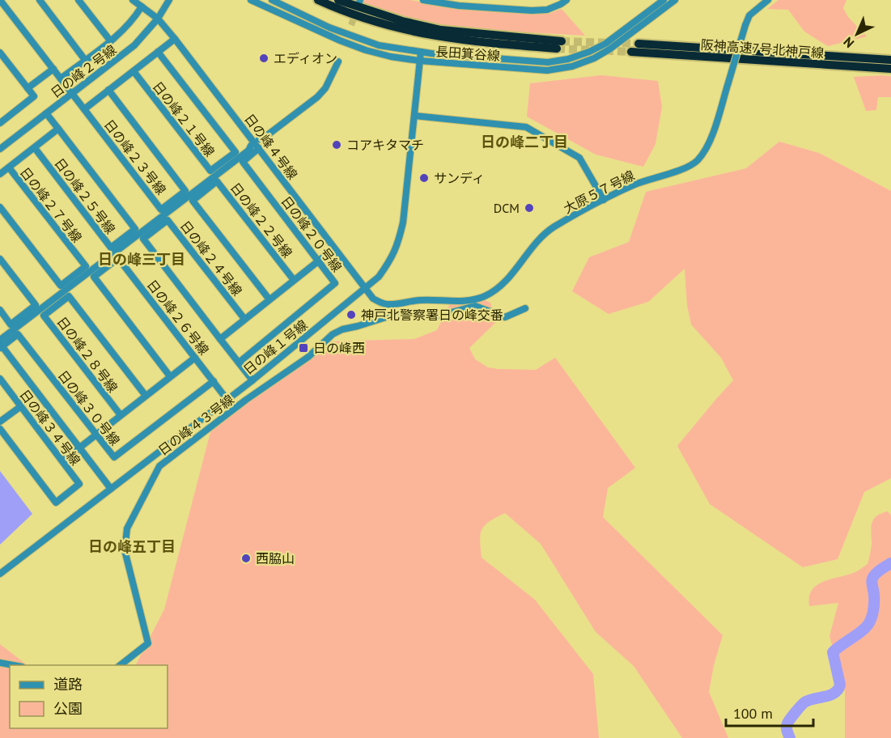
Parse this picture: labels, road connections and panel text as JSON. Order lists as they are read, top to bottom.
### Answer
{
  "streets": {
    "highway": ["阪神高速7号北神戸線"],
    "street": [
      "長田箕谷線",
      "日の峰２号線",
      "日の峰２１号線",
      "日の峰４号線",
      "日の峰２３号線",
      "大原５７号線",
      "日の峰２５号線",
      "日の峰２７号線",
      "日の峰２２号線",
      "日の峰２０号線",
      "日の峰２４号線",
      "日の峰２６号線",
      "日の峰１号線",
      "日の峰２８号線",
      "日の峰３０号線",
      "日の峰４３号線",
      "日の峰３４号線"
    ]
  },
  "crossings": [
    ["長田箕谷線", "日の峰１号線"],
    ["日の峰２号線", "日の峰４号線"],
    ["日の峰４号線", "大原５７号線"],
    ["日の峰４号線", "日の峰２０号線"],
    ["日の峰４号線", "日の峰１号線"],
    ["大原５７号線", "日の峰１号線"],
    ["日の峰２６号線", "日の峰１号線"],
    ["日の峰２６号線", "日の峰３０号線"]
  ],
  "districts": ["日の峰二丁目", "日の峰三丁目", "日の峰五丁目"],
  "places": {
    "other": [
      "エディオン",
      "コアキタマチ",
      "サンディ",
      "DCM",
      "神戸北警察署日の峰交番",
      "西脇山"
    ],
    "transit": ["日の峰西"]
  },
  "legend": ["道路", "公園"],
  "scale_bar": "100 m",
  "north": "bottom left"
}
